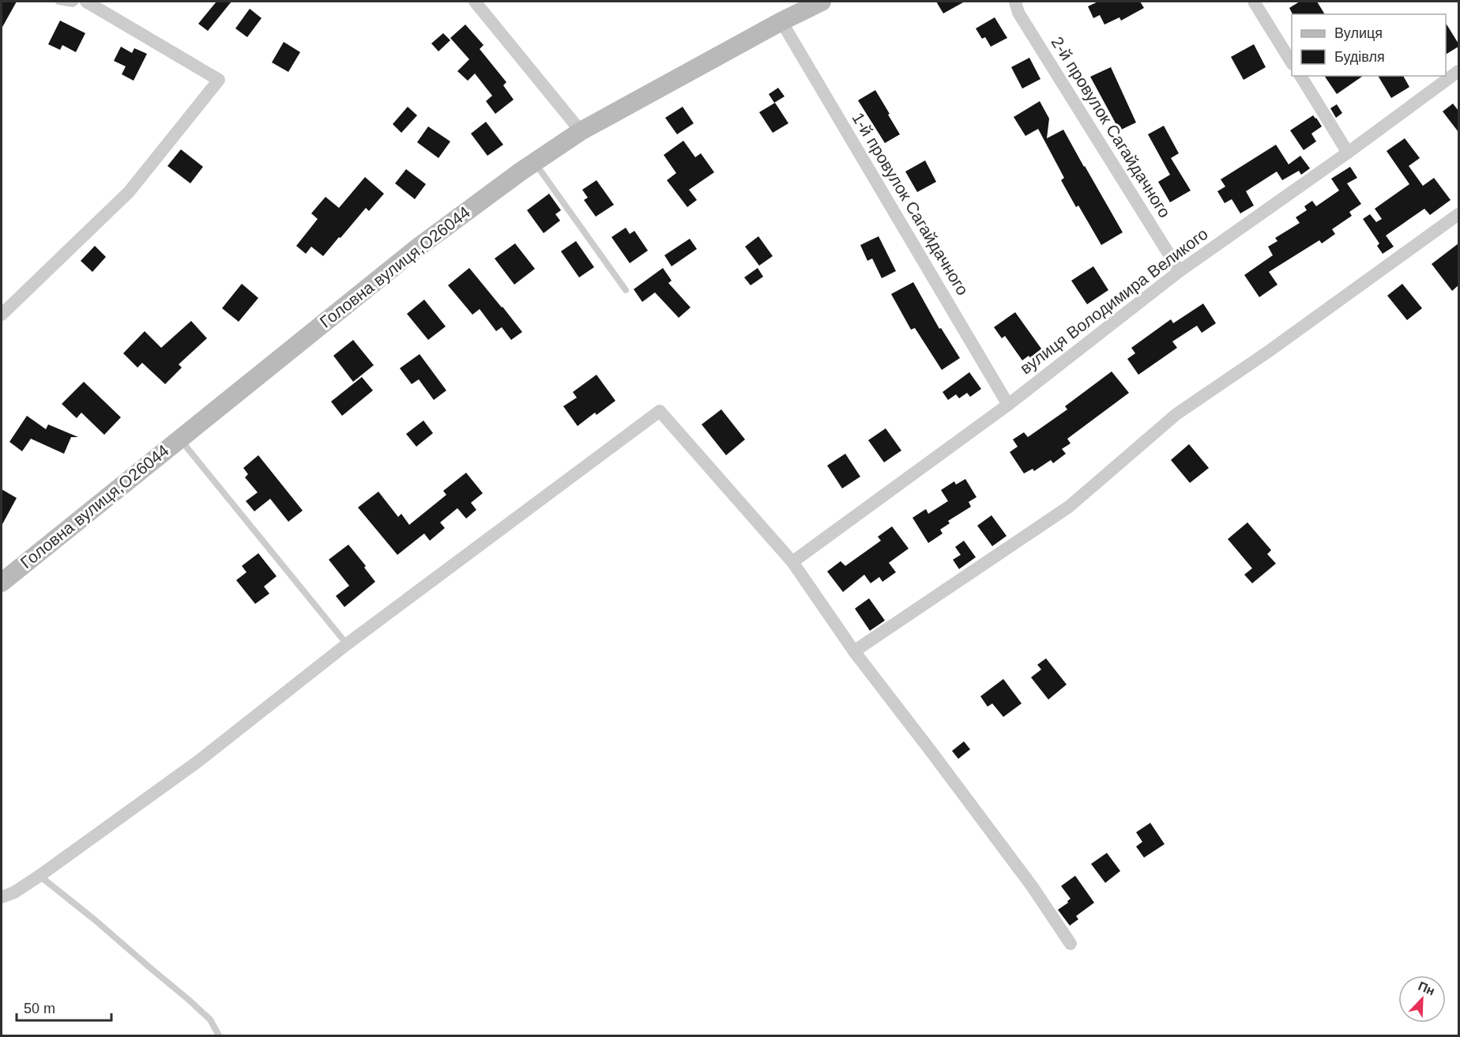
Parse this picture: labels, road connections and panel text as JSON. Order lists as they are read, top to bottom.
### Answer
{
  "streets": {
    "main road": ["Головна вулиця,О26044"],
    "street": ["2-й провулок Сагайдачного", "1-й провулок Сагайдачного", "вулиця Володимира Великого"]
  },
  "crossings": [
    ["2-й провулок Сагайдачного", "вулиця Володимира Великого"],
    ["1-й провулок Сагайдачного", "Головна вулиця,О26044"],
    ["1-й провулок Сагайдачного", "вулиця Володимира Великого"]
  ],
  "legend": ["Вулиця", "Будівля"],
  "scale_bar": "50 m",
  "north": "top right"
}
